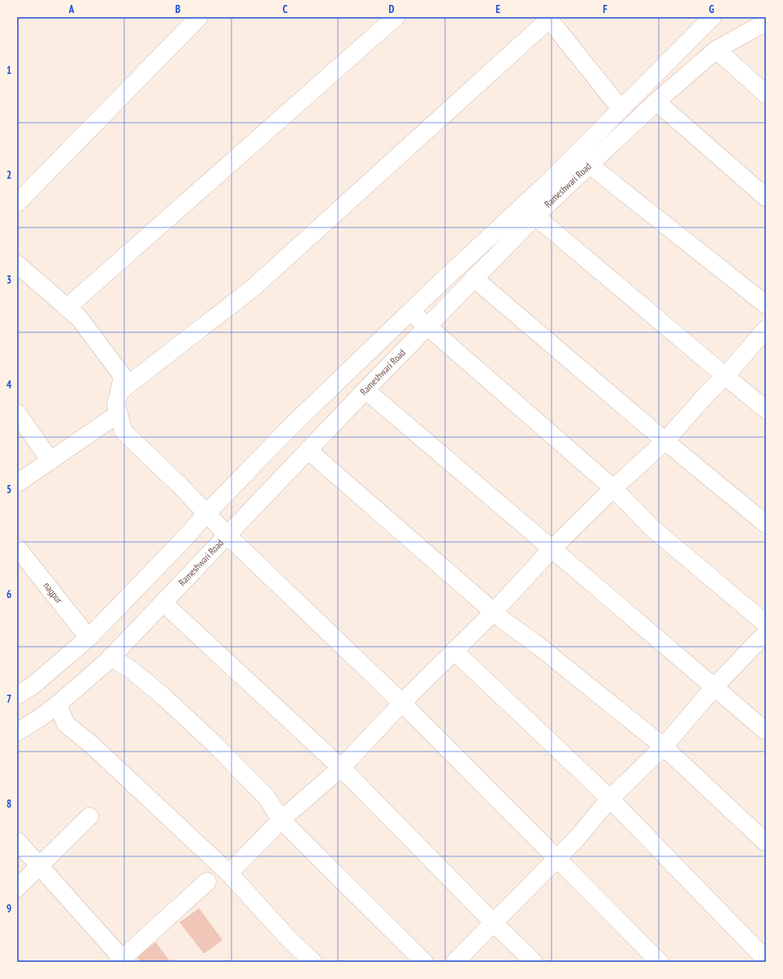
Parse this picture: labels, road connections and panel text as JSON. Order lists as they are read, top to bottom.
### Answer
{
  "streets": {
    "street": ["Rameshwari Road", "nagpur"]
  },
  "grid": {
    "columns": [
      "A",
      "B",
      "C",
      "D",
      "E",
      "F",
      "G"
    ],
    "rows": [
      "1",
      "2",
      "3",
      "4",
      "5",
      "6",
      "7",
      "8",
      "9"
    ]
  }
}
